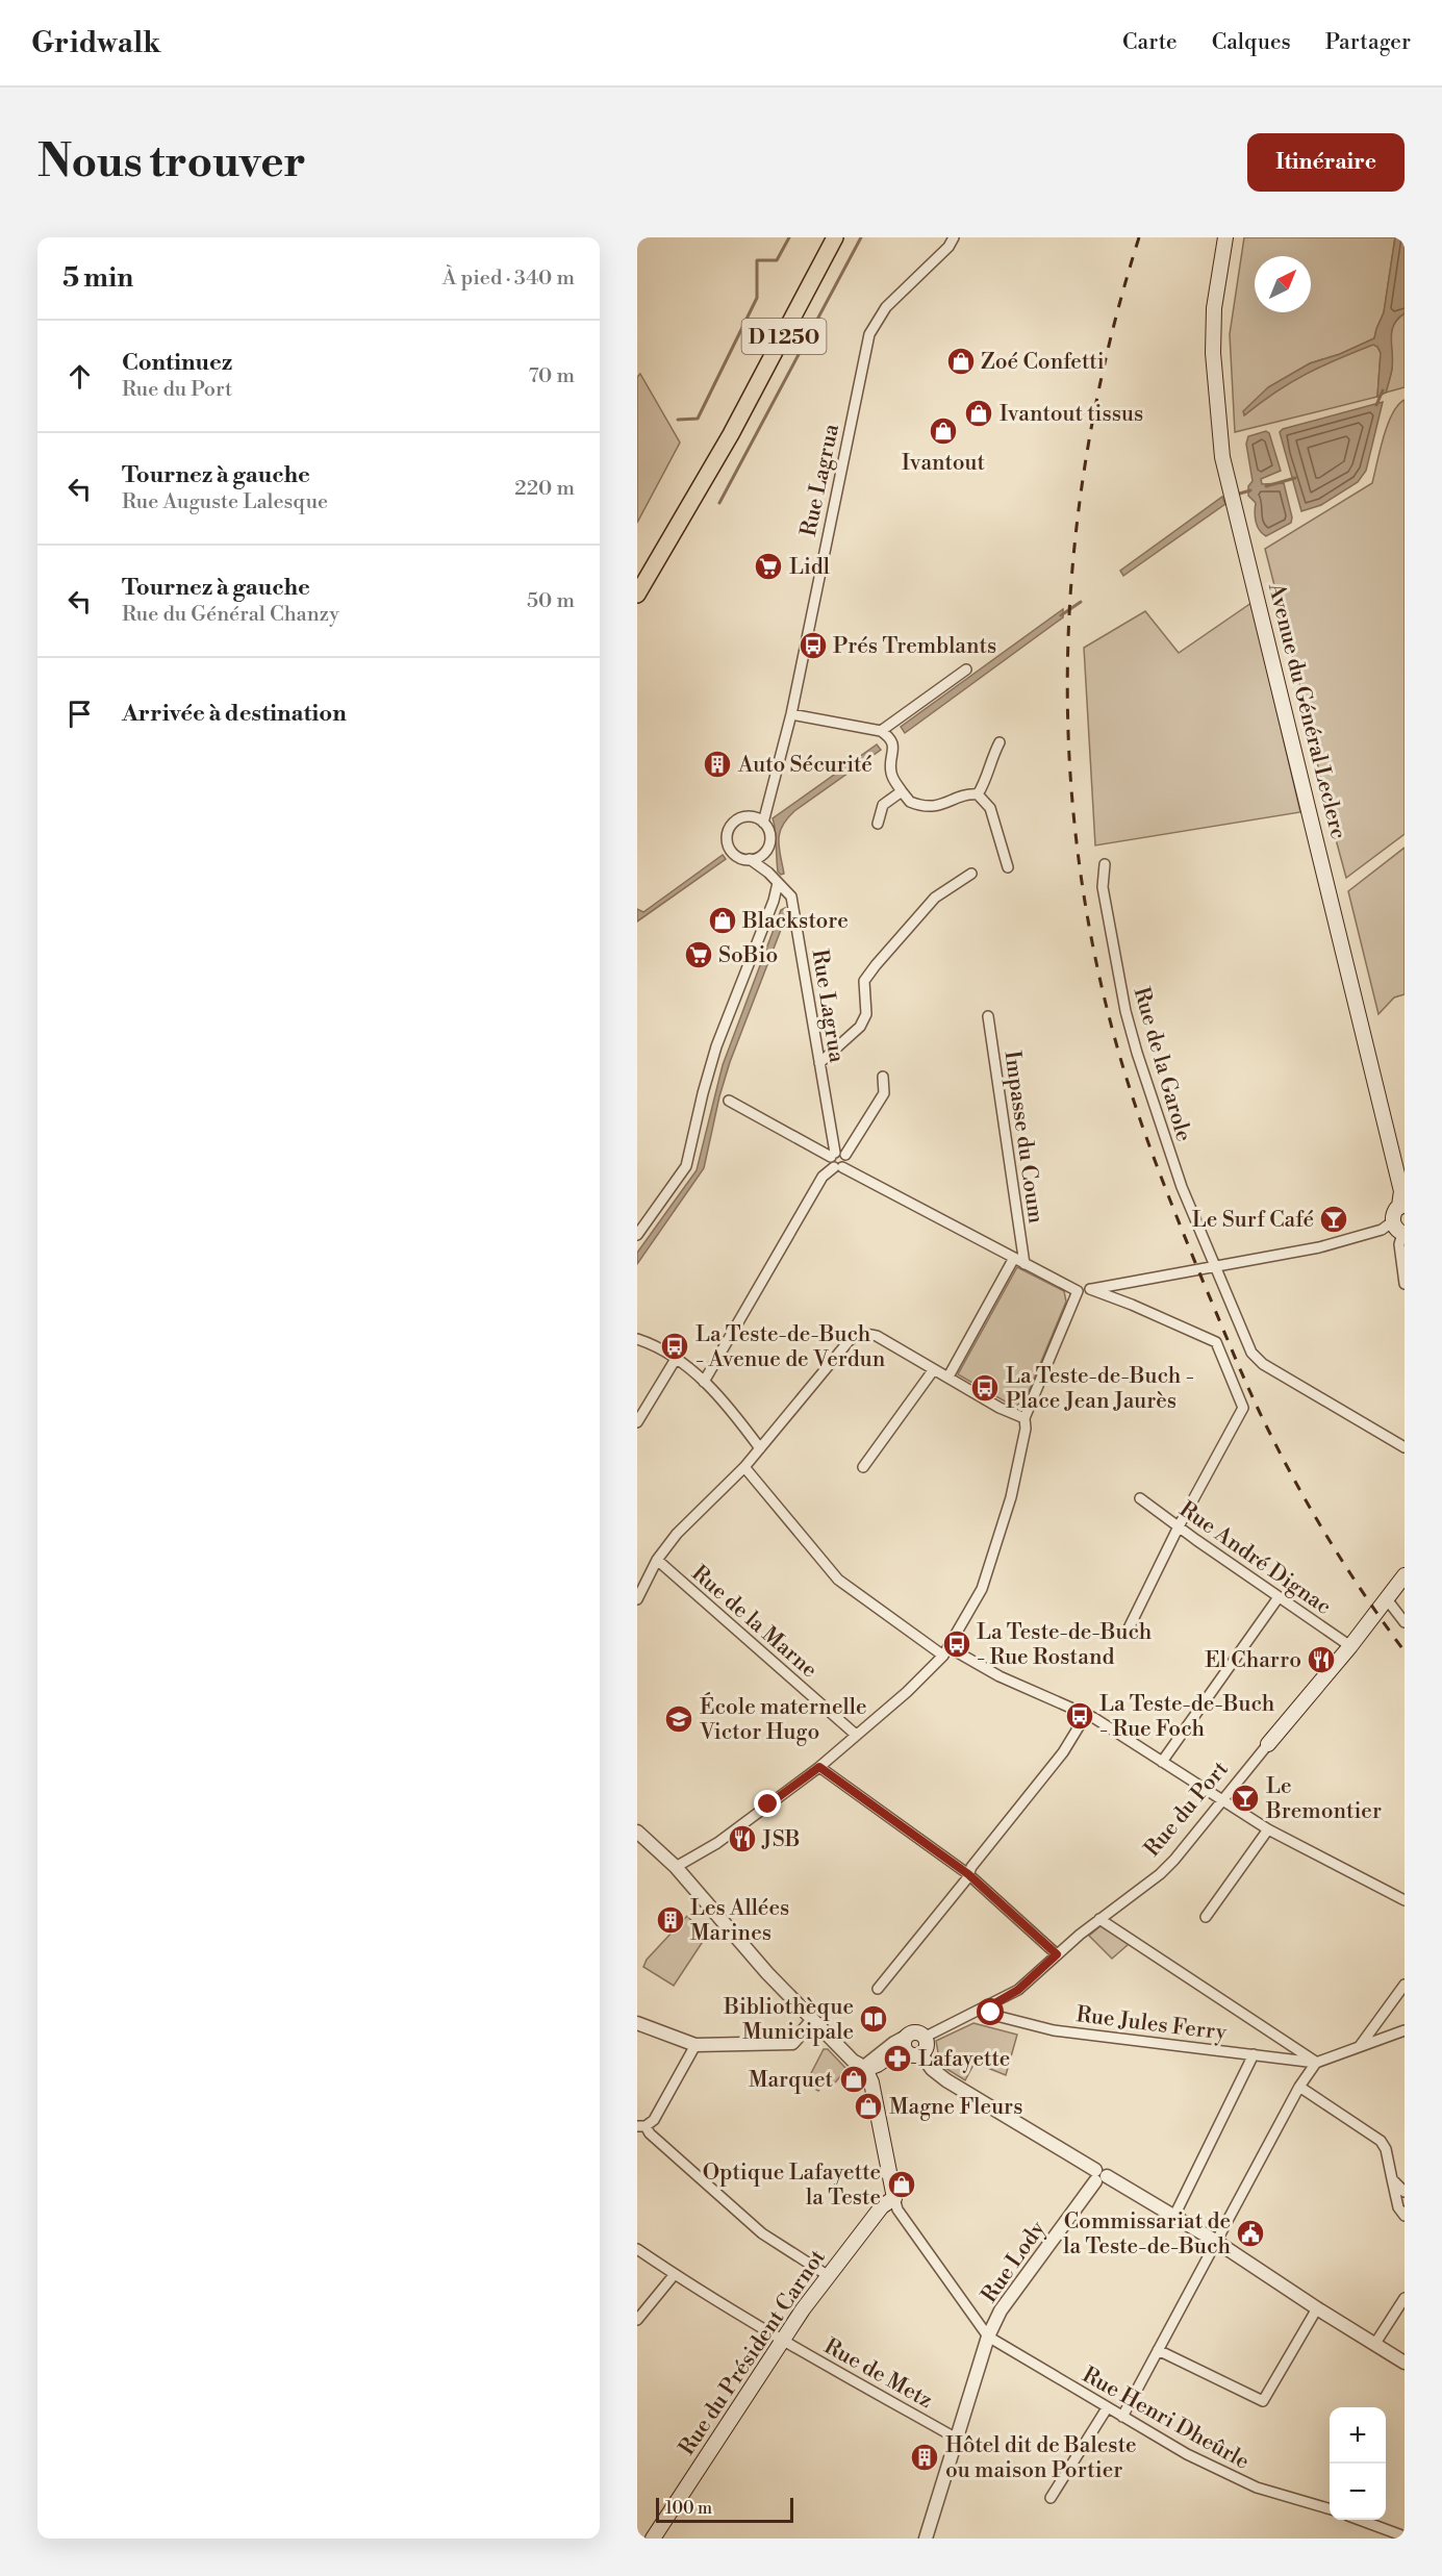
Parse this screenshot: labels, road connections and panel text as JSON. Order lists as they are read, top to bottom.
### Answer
{
  "streets": {
    "main road": [
      "D 1250",
      "Avenue du Général Leclerc",
      "Rue du Port",
      "Rue du Président Carnot"
    ],
    "street": [
      "Rue Lagrua",
      "Rue de la Garole",
      "Impasse du Coum",
      "Rue André Dignac",
      "Rue de la Marne",
      "Rue Jules Ferry",
      "Rue Lody",
      "Rue de Metz",
      "Rue Henri Dheûrle"
    ]
  },
  "crossings": [
    ["Rue André Dignac", "Rue du Port"],
    ["Rue du Port", "Rue Jules Ferry"],
    ["Rue Lody", "Rue de Metz"],
    ["Rue Lody", "Rue Henri Dheûrle"],
    ["Rue du Président Carnot", "Rue de Metz"]
  ],
  "places": {
    "shop": [
      "Zoé Confetti",
      "Ivantout tissus",
      "Ivantout",
      "Blackstore",
      "Marquet",
      "Magne Fleurs",
      "Optique Lafayette la Teste"
    ],
    "supermarket": ["Lidl", "SoBio"],
    "bus stop": [
      "Prés Tremblants",
      "La Teste-de-Buch - Avenue de Verdun",
      "La Teste-de-Buch - Place Jean Jaurès",
      "La Teste-de-Buch - Rue Rostand",
      "La Teste-de-Buch - Rue Foch"
    ],
    "building": ["Auto Sécurité", "Les Allées Marines", "Hôtel dit de Baleste ou maison Portier"],
    "bar": ["Le Surf Café", "Le Bremontier"],
    "restaurant": ["El Charro", "JSB"],
    "school or university": ["École maternelle Victor Hugo"],
    "library": ["Bibliothèque Municipale"],
    "pharmacy": ["Lafayette"],
    "public building": ["Commissariat de la Teste-de-Buch"]
  },
  "scale_bar": "100 m",
  "north": "top right",
  "page": {
    "header": "Gridwalk",
    "nav": ["Carte", "Calques", "Partager"],
    "buttons": "Itinéraire",
    "title": "Nous trouver",
    "heading": ["5 min", "À pied · 340 m"],
    "list": [
      ["Continuez", "Rue du Port", "70 m"],
      ["Tournez à gauche", "Rue Auguste Lalesque", "220 m"],
      ["Tournez à gauche", "Rue du Général Chanzy", "50 m"],
      "Arrivée à destination"
    ],
    "map_buttons": ["+", "−"],
    "scale": "100 m"
  }
}
